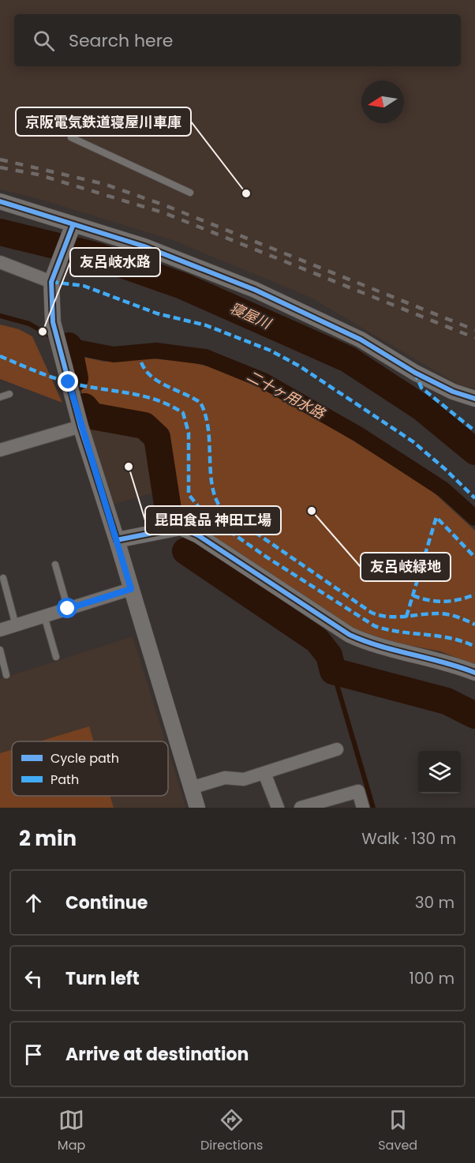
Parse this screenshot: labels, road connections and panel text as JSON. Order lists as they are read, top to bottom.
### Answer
{
  "water": ["寝屋川", "二十ヶ用水路"],
  "places": [
    "京阪電気鉄道寝屋川車庫",
    "友呂岐水路",
    "昆田食品 神田工場",
    "友呂岐緑地"
  ],
  "legend": ["Cycle path", "Path"],
  "north": "left",
  "page": {
    "search": "Search here",
    "heading": ["2 min", "Walk · 130 m"],
    "list": [
      ["Continue", "30 m"],
      ["Turn left", "100 m"],
      "Arrive at destination"
    ],
    "nav": ["Map", "Directions", "Saved"]
  }
}
